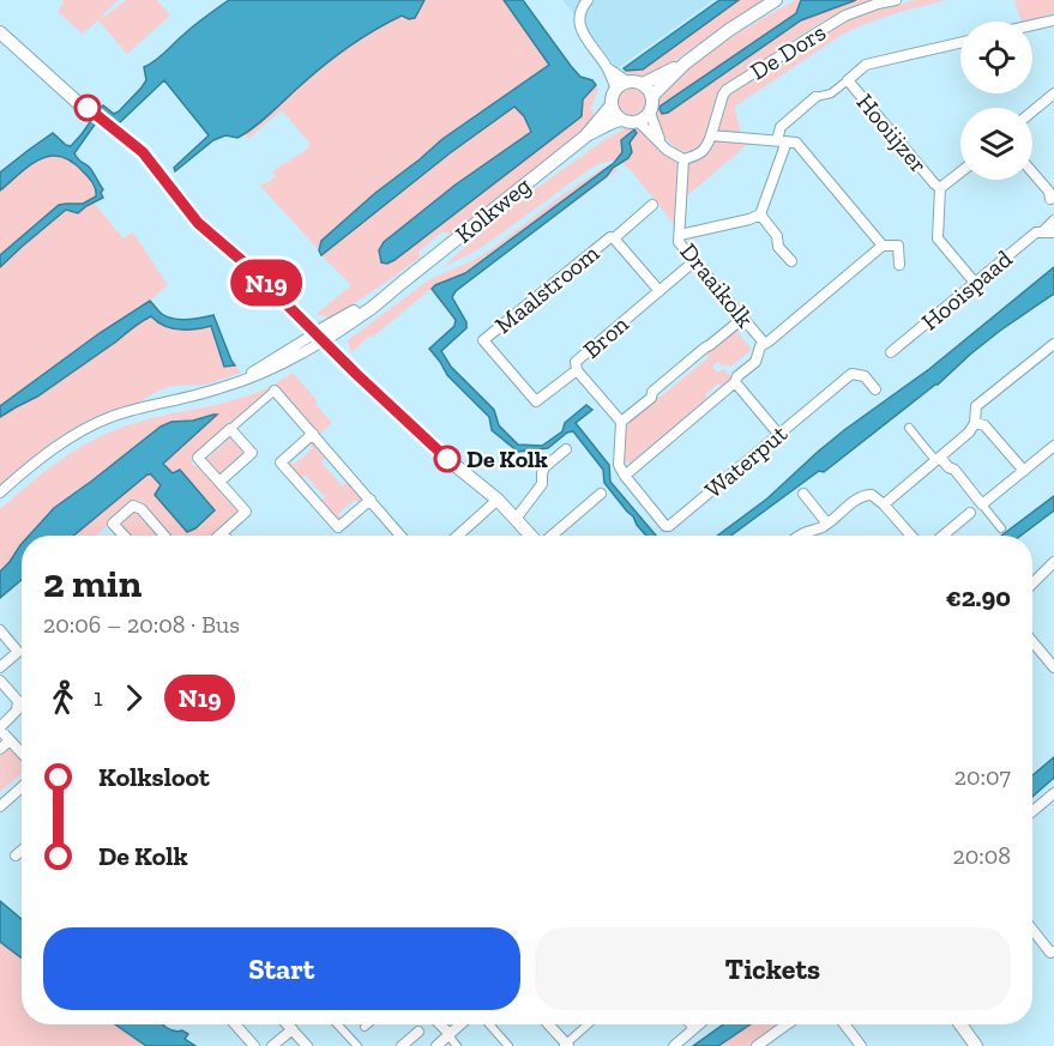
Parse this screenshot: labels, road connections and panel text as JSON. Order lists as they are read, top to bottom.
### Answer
{
  "streets": {
    "street": [
      "De Dors",
      "Hooiijzer",
      "Kolkweg",
      "Draaikolk",
      "Maalstroom",
      "Hooispaad",
      "Bron",
      "Waterput"
    ]
  },
  "crossings": [
    ["Draaikolk", "Bron"],
    ["Draaikolk", "Waterput"],
    ["Maalstroom", "Bron"]
  ],
  "places": ["De Kolk"],
  "lines": ["bus line N19"],
  "page": {
    "on_map": "N19",
    "heading": ["2 min", "20:06 – 20:08 · Bus", "€2.90"],
    "legs": ["1", "N19"],
    "list": [
      {
        "name": "Kolksloot",
        "value": "20:07"
      },
      {
        "name": "De Kolk",
        "value": "20:08"
      }
    ],
    "buttons": ["Start", "Tickets"]
  }
}
